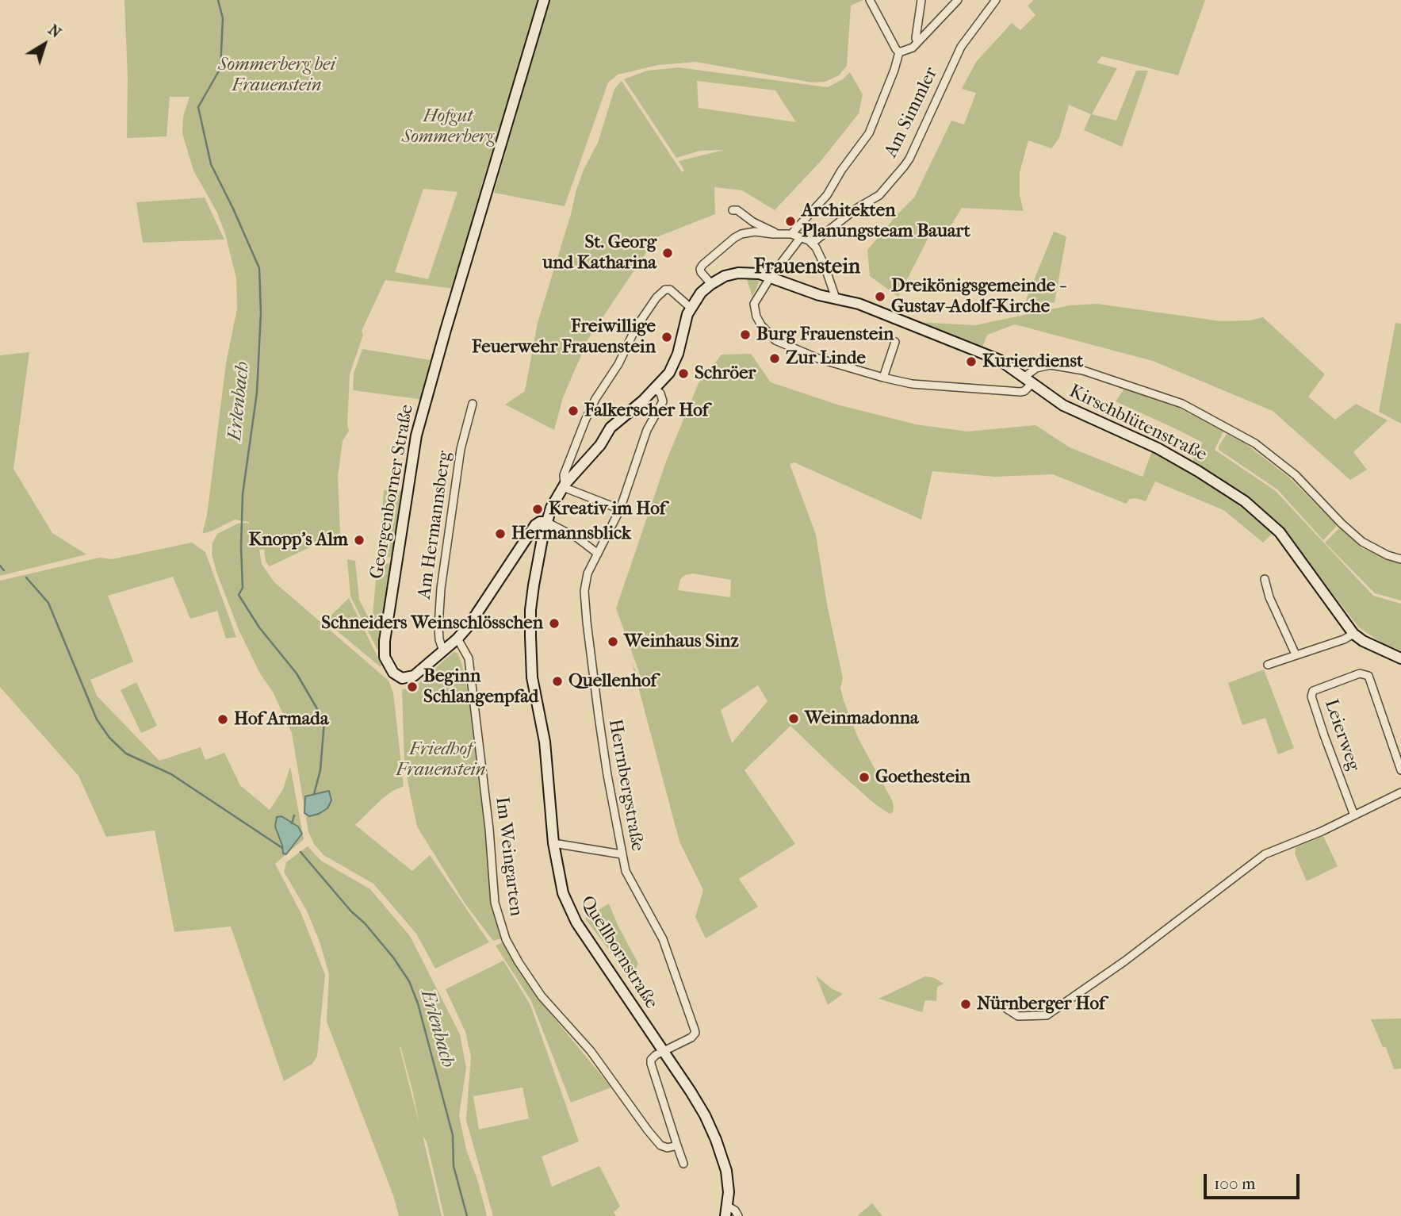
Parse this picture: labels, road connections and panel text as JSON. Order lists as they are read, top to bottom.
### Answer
{
  "streets": {
    "main road": ["Kirschblütenstraße", "Georgenborner Straße", "Quellbornstraße"],
    "street": [
      "Am Simmler",
      "Am Hermannsberg",
      "Leierweg",
      "Herrnbergstraße",
      "Im Weingarten"
    ]
  },
  "crossings": [
    ["Kirschblütenstraße", "Georgenborner Straße"],
    ["Kirschblütenstraße", "Herrnbergstraße"],
    ["Kirschblütenstraße", "Quellbornstraße"],
    ["Georgenborner Straße", "Am Hermannsberg"],
    ["Georgenborner Straße", "Im Weingarten"],
    ["Georgenborner Straße", "Quellbornstraße"],
    ["Herrnbergstraße", "Quellbornstraße"]
  ],
  "districts": ["Frauenstein"],
  "water": ["Erlenbach"],
  "parks": ["Sommerberg bei Frauenstein", "Hofgut Sommerberg", "Friedhof Frauenstein"],
  "places": [
    "Architekten Planungsteam Bauart",
    "St. Georg und Katharina",
    "Dreikönigsgemeinde - Gustav-Adolf-Kirche",
    "Burg Frauenstein",
    "Freiwillige Feuerwehr Frauenstein",
    "Zur Linde",
    "Kurierdienst",
    "Schröer",
    "Falkerscher Hof",
    "Kreativ im Hof",
    "Hermannsblick",
    "Knopp's Alm",
    "Schneiders Weinschlösschen",
    "Weinhaus Sinz",
    "Quellenhof",
    "Beginn Schlangenpfad",
    "Weinmadonna",
    "Hof Armada",
    "Goethestein",
    "Nürnberger Hof"
  ],
  "scale_bar": "100 m",
  "north": "top right"
}
